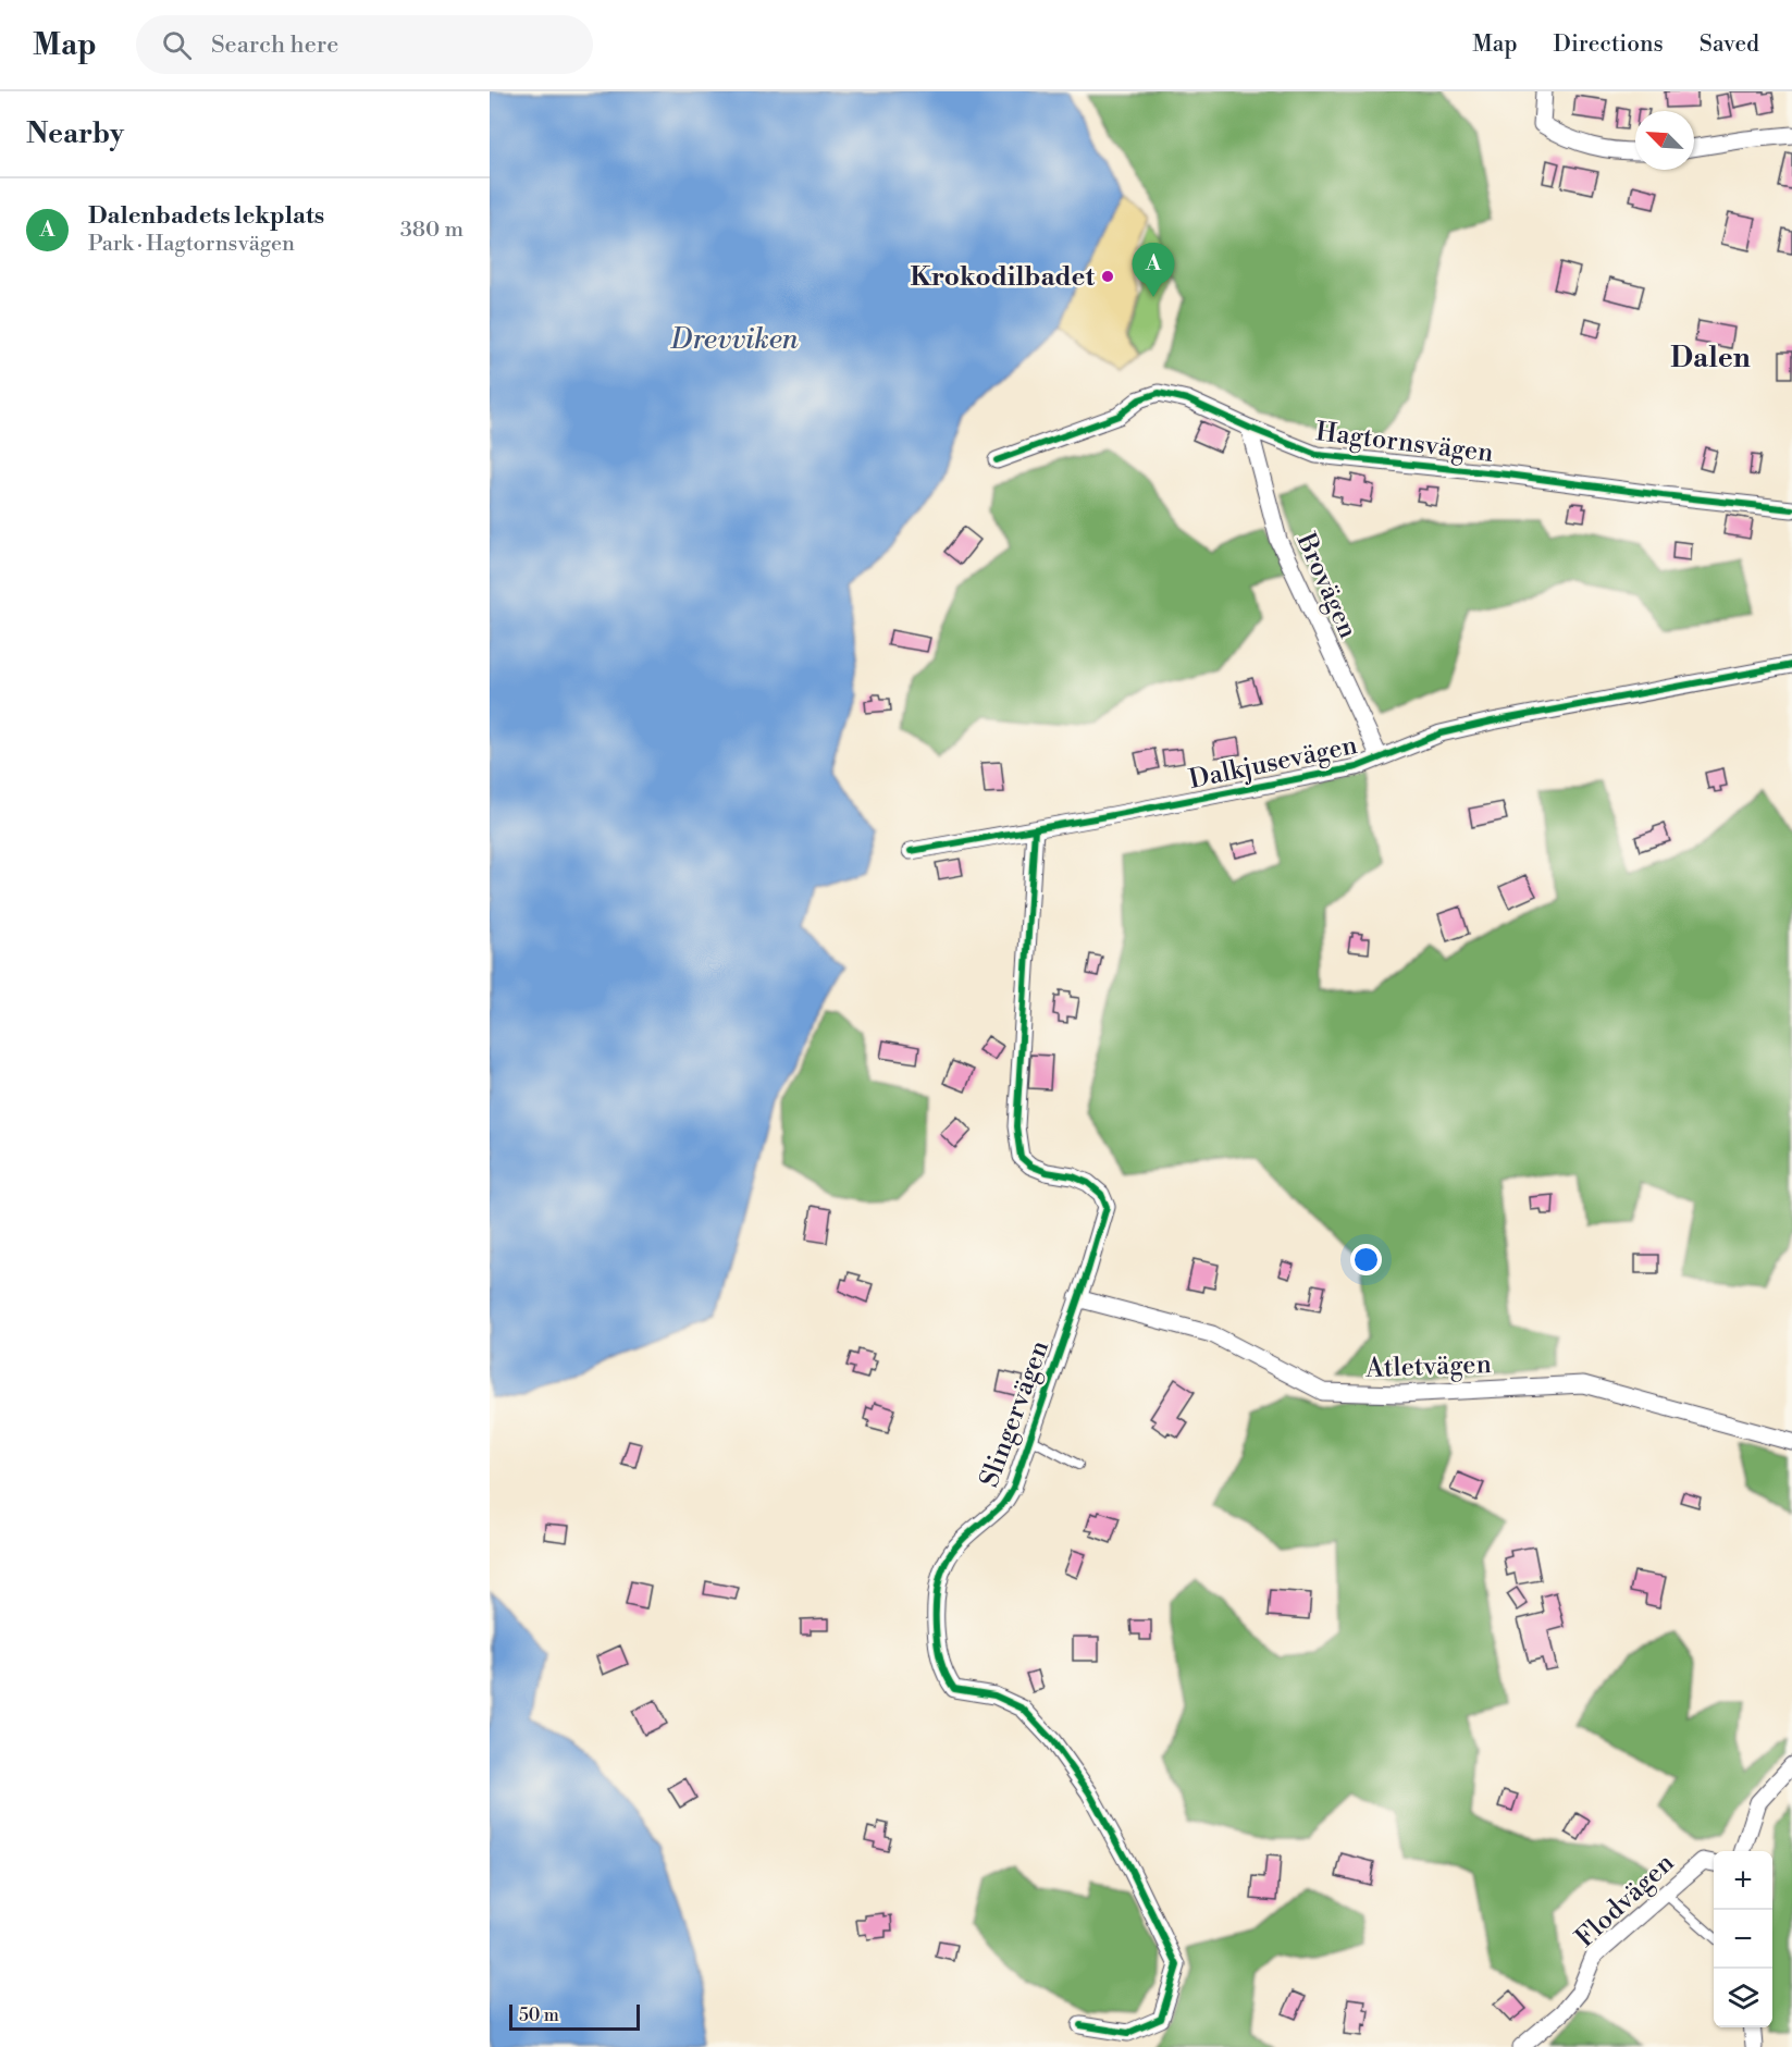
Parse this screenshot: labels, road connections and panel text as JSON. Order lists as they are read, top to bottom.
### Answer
{
  "streets": {
    "street": [
      "Hagtornsvägen",
      "Brovägen",
      "Dalkjusevägen",
      "Atletvägen",
      "Slingervägen",
      "Flodvägen"
    ]
  },
  "crossings": [
    ["Hagtornsvägen", "Brovägen"],
    ["Brovägen", "Dalkjusevägen"],
    ["Dalkjusevägen", "Slingervägen"],
    ["Atletvägen", "Slingervägen"]
  ],
  "districts": ["Dalen"],
  "water": ["Drevviken"],
  "places": ["Krokodilbadet"],
  "scale_bar": "50 m",
  "north": "top left",
  "page": {
    "header": "Map",
    "search": "Search here",
    "nav": ["Map", "Directions", "Saved"],
    "heading": "Nearby",
    "list": [
      {
        "mark": "A",
        "name": "Dalenbadets lekplats",
        "note": "Park · Hagtornsvägen",
        "value": "380 m"
      }
    ],
    "pins": "A",
    "map_buttons": ["+", "−"],
    "scale": "50 m"
  }
}
